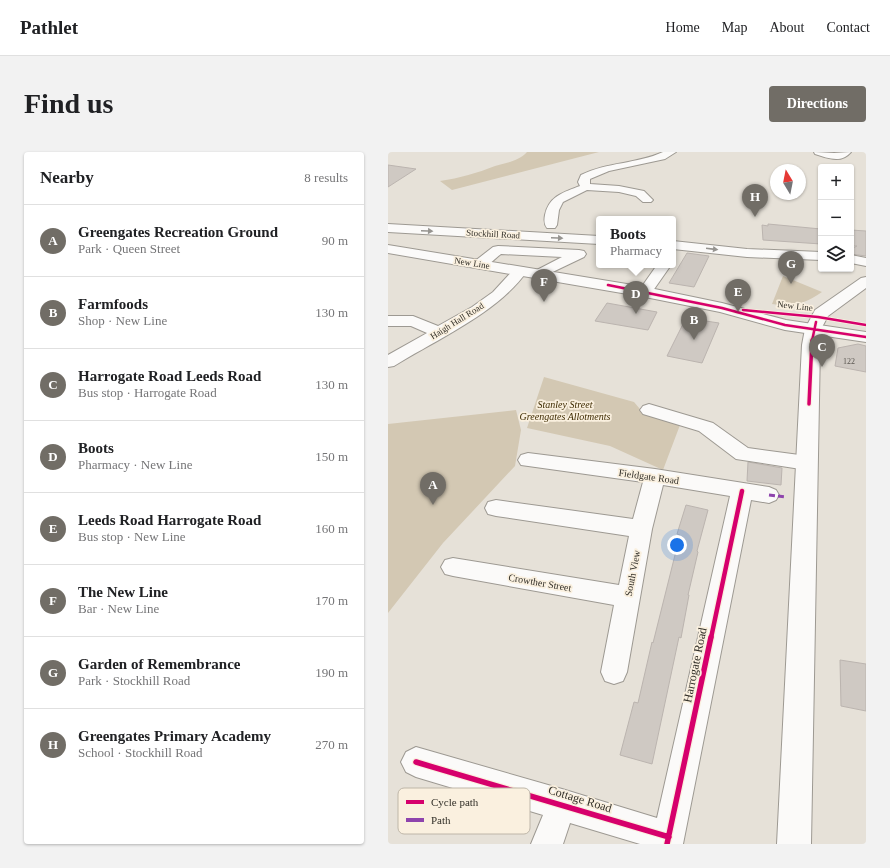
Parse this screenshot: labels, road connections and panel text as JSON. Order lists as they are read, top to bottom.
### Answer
{
  "streets": {
    "main road": ["New Line"],
    "street": [
      "Stockhill Road",
      "Haigh Hall Road",
      "Fieldgate Road",
      "South View",
      "Crowther Street",
      "Harrogate Road",
      "Cottage Road"
    ]
  },
  "crossings": [
    ["New Line", "Haigh Hall Road"],
    ["Fieldgate Road", "South View"],
    ["Fieldgate Road", "Harrogate Road"],
    ["South View", "Crowther Street"],
    ["Harrogate Road", "Cottage Road"]
  ],
  "parks": ["Stanley Street Greengates Allotments"],
  "house_numbers": ["122"],
  "legend": ["Cycle path", "Path"],
  "north": "top",
  "page": {
    "header": "Pathlet",
    "nav": [
      "Home",
      "Map",
      "About",
      "Contact"
    ],
    "buttons": "Directions",
    "title": "Find us",
    "heading": ["Nearby", "8 results"],
    "map_buttons": ["+", "−"],
    "pins": [
      "H",
      "G",
      "F",
      "E",
      "D",
      "B",
      "C",
      "A"
    ],
    "list": [
      {
        "mark": "A",
        "name": "Greengates Recreation Ground",
        "note": "Park · Queen Street",
        "value": "90 m"
      },
      {
        "mark": "B",
        "name": "Farmfoods",
        "note": "Shop · New Line",
        "value": "130 m"
      },
      {
        "mark": "C",
        "name": "Harrogate Road Leeds Road",
        "note": "Bus stop · Harrogate Road",
        "value": "130 m"
      },
      {
        "mark": "D",
        "name": "Boots",
        "note": "Pharmacy · New Line",
        "value": "150 m"
      },
      {
        "mark": "E",
        "name": "Leeds Road Harrogate Road",
        "note": "Bus stop · New Line",
        "value": "160 m"
      },
      {
        "mark": "F",
        "name": "The New Line",
        "note": "Bar · New Line",
        "value": "170 m"
      },
      {
        "mark": "G",
        "name": "Garden of Remembrance",
        "note": "Park · Stockhill Road",
        "value": "190 m"
      },
      {
        "mark": "H",
        "name": "Greengates Primary Academy",
        "note": "School · Stockhill Road",
        "value": "270 m"
      }
    ],
    "popup": ["Boots", "Pharmacy"]
  }
}
